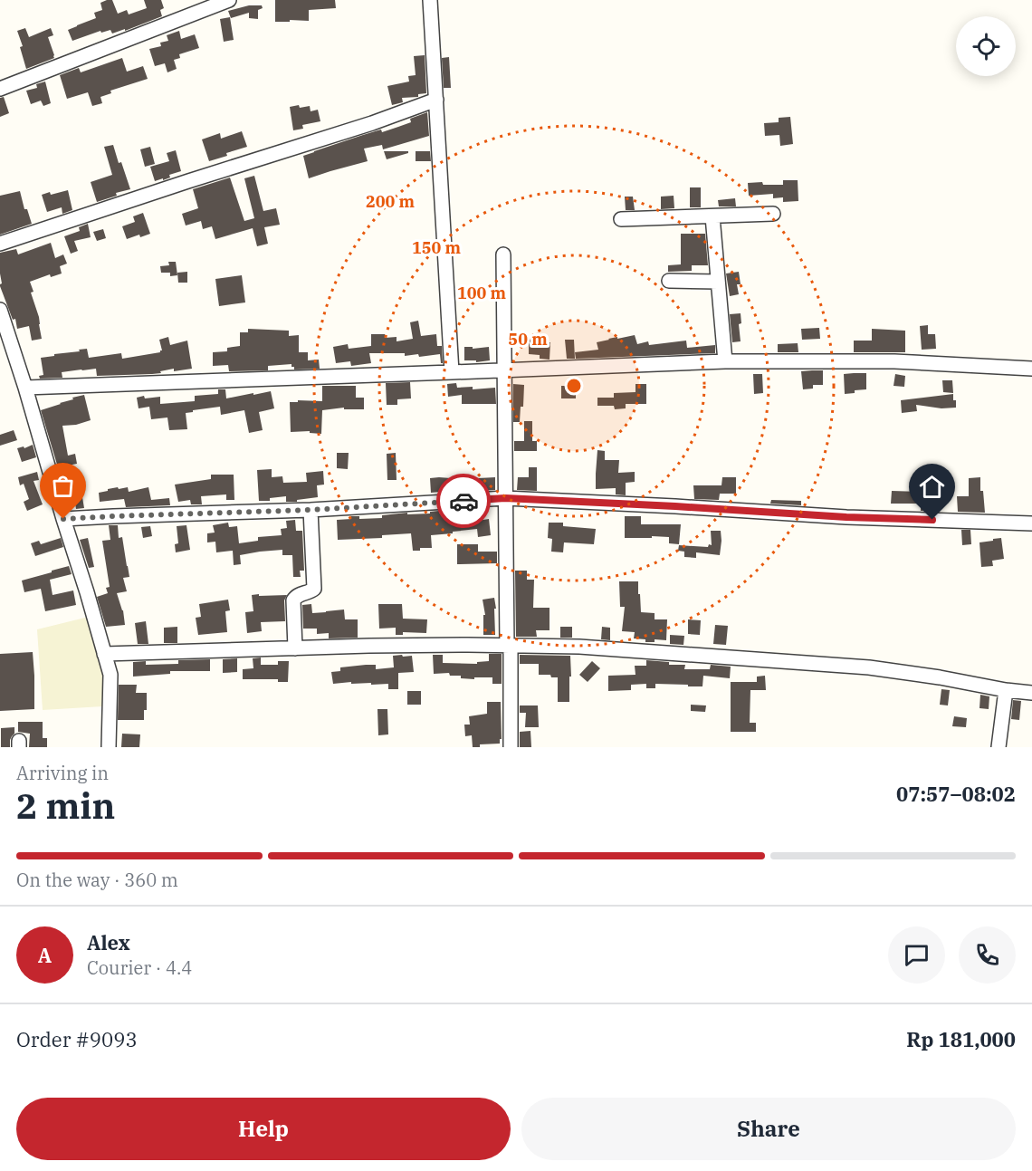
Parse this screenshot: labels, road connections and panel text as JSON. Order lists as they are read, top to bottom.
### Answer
{
  "page": {
    "heading": ["2 min", "Arriving in", "07:57–08:02"],
    "panel": [
      "Alex",
      "Courier · 4.4",
      "Order #9093",
      "Rp 181,000"
    ],
    "bar": "On the way · 360 m",
    "round": "A",
    "buttons": ["Help", "Share"]
  },
  "rings": [
    "200 m",
    "150 m",
    "100 m",
    "50 m"
  ]
}
